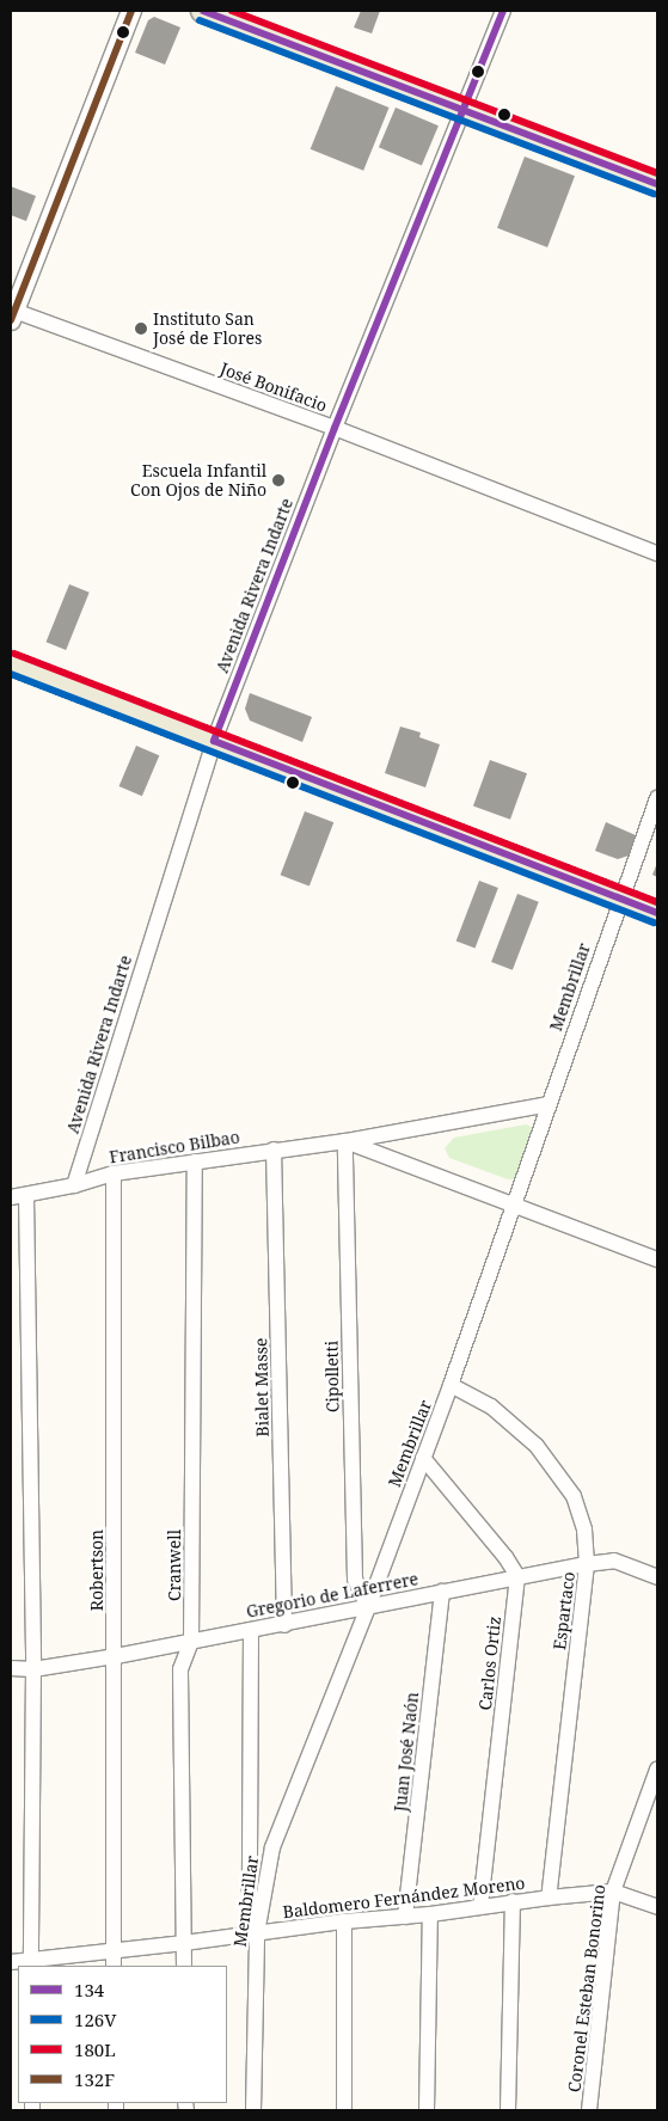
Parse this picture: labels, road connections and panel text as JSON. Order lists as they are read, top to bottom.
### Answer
{
  "streets": {
    "street": [
      "José Bonifacio",
      "Avenida Rivera Indarte",
      "Membrillar",
      "Francisco Bilbao",
      "Cipolletti",
      "Bialet Masse",
      "Cranwell",
      "Robertson",
      "Gregorio de Laferrere",
      "Espartaco",
      "Carlos Ortiz",
      "Juan José Naón",
      "Baldomero Fernández Moreno",
      "Coronel Esteban Bonorino"
    ]
  },
  "crossings": [
    ["José Bonifacio", "Avenida Rivera Indarte"],
    ["Avenida Rivera Indarte", "Francisco Bilbao"],
    ["Membrillar", "Francisco Bilbao"],
    ["Membrillar", "Cipolletti"],
    ["Membrillar", "Gregorio de Laferrere"],
    ["Membrillar", "Espartaco"],
    ["Membrillar", "Baldomero Fernández Moreno"],
    ["Francisco Bilbao", "Cipolletti"],
    ["Francisco Bilbao", "Bialet Masse"],
    ["Francisco Bilbao", "Cranwell"],
    ["Francisco Bilbao", "Robertson"],
    ["Cipolletti", "Gregorio de Laferrere"],
    ["Bialet Masse", "Gregorio de Laferrere"],
    ["Cranwell", "Gregorio de Laferrere"],
    ["Cranwell", "Baldomero Fernández Moreno"],
    ["Robertson", "Gregorio de Laferrere"],
    ["Robertson", "Baldomero Fernández Moreno"],
    ["Gregorio de Laferrere", "Espartaco"],
    ["Gregorio de Laferrere", "Carlos Ortiz"],
    ["Gregorio de Laferrere", "Juan José Naón"],
    ["Espartaco", "Baldomero Fernández Moreno"],
    ["Carlos Ortiz", "Baldomero Fernández Moreno"],
    ["Juan José Naón", "Baldomero Fernández Moreno"],
    ["Baldomero Fernández Moreno", "Coronel Esteban Bonorino"]
  ],
  "places": ["Instituto San José de Flores", "Escuela Infantil Con Ojos de Niño"],
  "lines": [
    "transit line 134",
    "transit line 180L",
    "transit line 132F",
    "transit line 126V"
  ],
  "legend": [
    "134",
    "126V",
    "180L",
    "132F"
  ]
}
